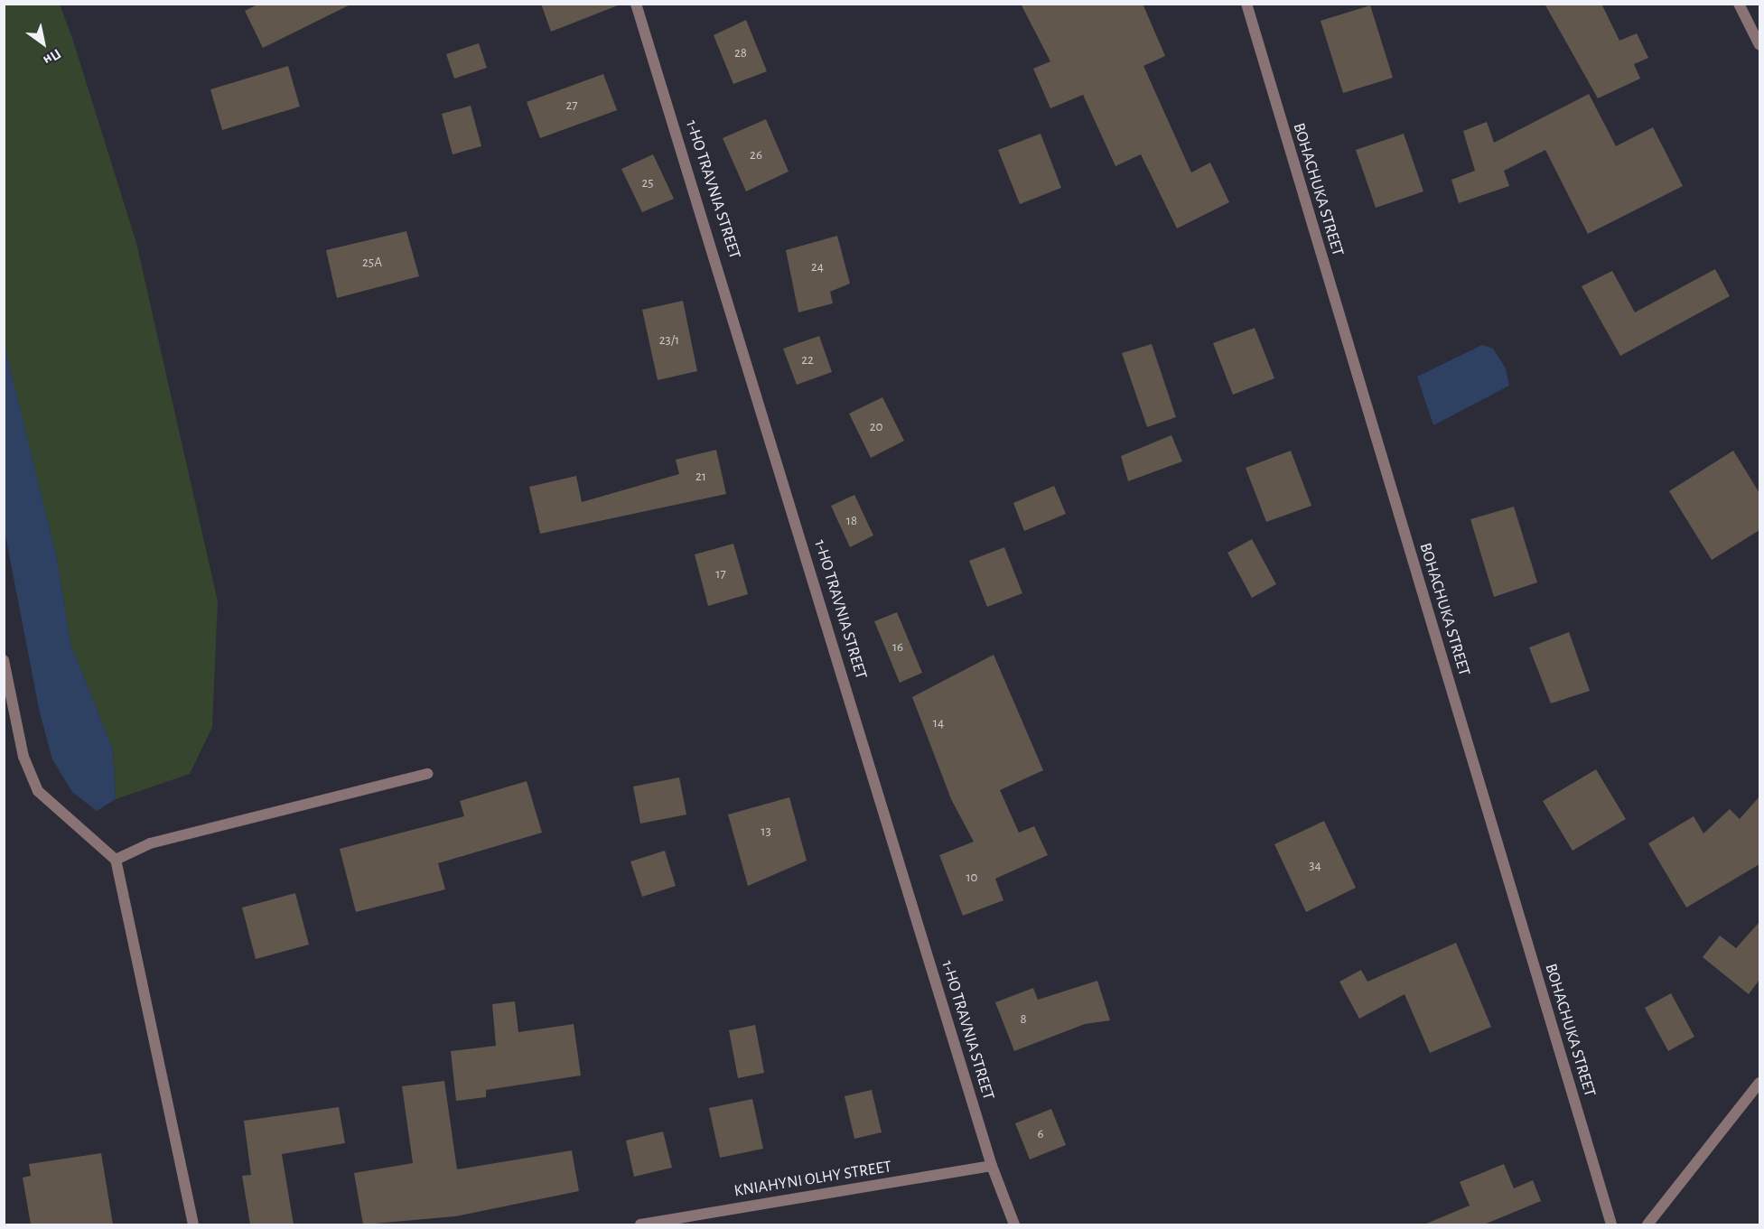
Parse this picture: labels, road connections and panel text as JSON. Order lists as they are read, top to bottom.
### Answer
{
  "streets": {
    "street": ["1-HO TRAVNIA STREET", "BOHACHUKA STREET", "KNIAHYNI OLHY STREET"]
  },
  "crossings": [
    ["1-HO TRAVNIA STREET", "KNIAHYNI OLHY STREET"]
  ],
  "house_numbers": [
    "28",
    "27",
    "26",
    "25",
    "25А",
    "24",
    "23/1",
    "22",
    "20",
    "21",
    "18",
    "17",
    "16",
    "14",
    "13",
    "34",
    "10",
    "8",
    "6"
  ],
  "north": "bottom right"
}
